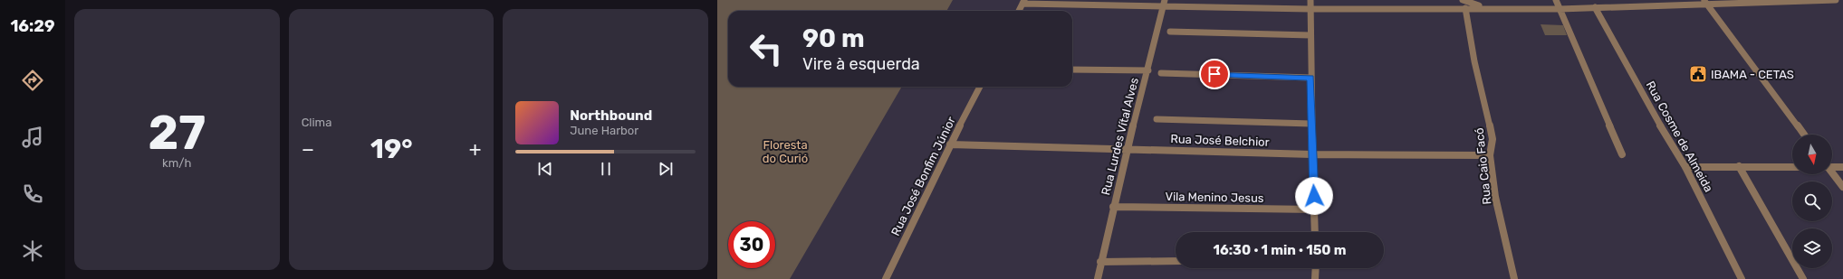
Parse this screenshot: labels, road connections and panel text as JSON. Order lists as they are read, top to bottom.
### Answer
{
  "streets": {
    "street": [
      "Rua Lurdes Vítal Alves",
      "Rua Cosme de Almeida",
      "Rua José Belchior",
      "Rua Caio Facó",
      "Rua José Bonfim Júnior",
      "Vila Menino Jesus"
    ]
  },
  "crossings": [
    ["Rua Lurdes Vítal Alves", "Rua José Belchior"],
    ["Rua Lurdes Vítal Alves", "Vila Menino Jesus"],
    ["Rua José Belchior", "Rua Caio Facó"],
    ["Rua José Belchior", "Rua José Bonfim Júnior"]
  ],
  "parks": ["Floresta do Curió"],
  "places": {
    "public building": ["IBAMA - CETAS"]
  },
  "north": "bottom",
  "page": {
    "tabs": "16:29",
    "tile": [
      ["27", "km/h"],
      "Clima"
    ],
    "turn": ["90 m", "Vire à esquerda"],
    "song": ["Northbound", "June Harbor"],
    "heat": ["−", "19°", "+"],
    "limit": "30",
    "trip": "16:30 · 1 min · 150 m"
  }
}
